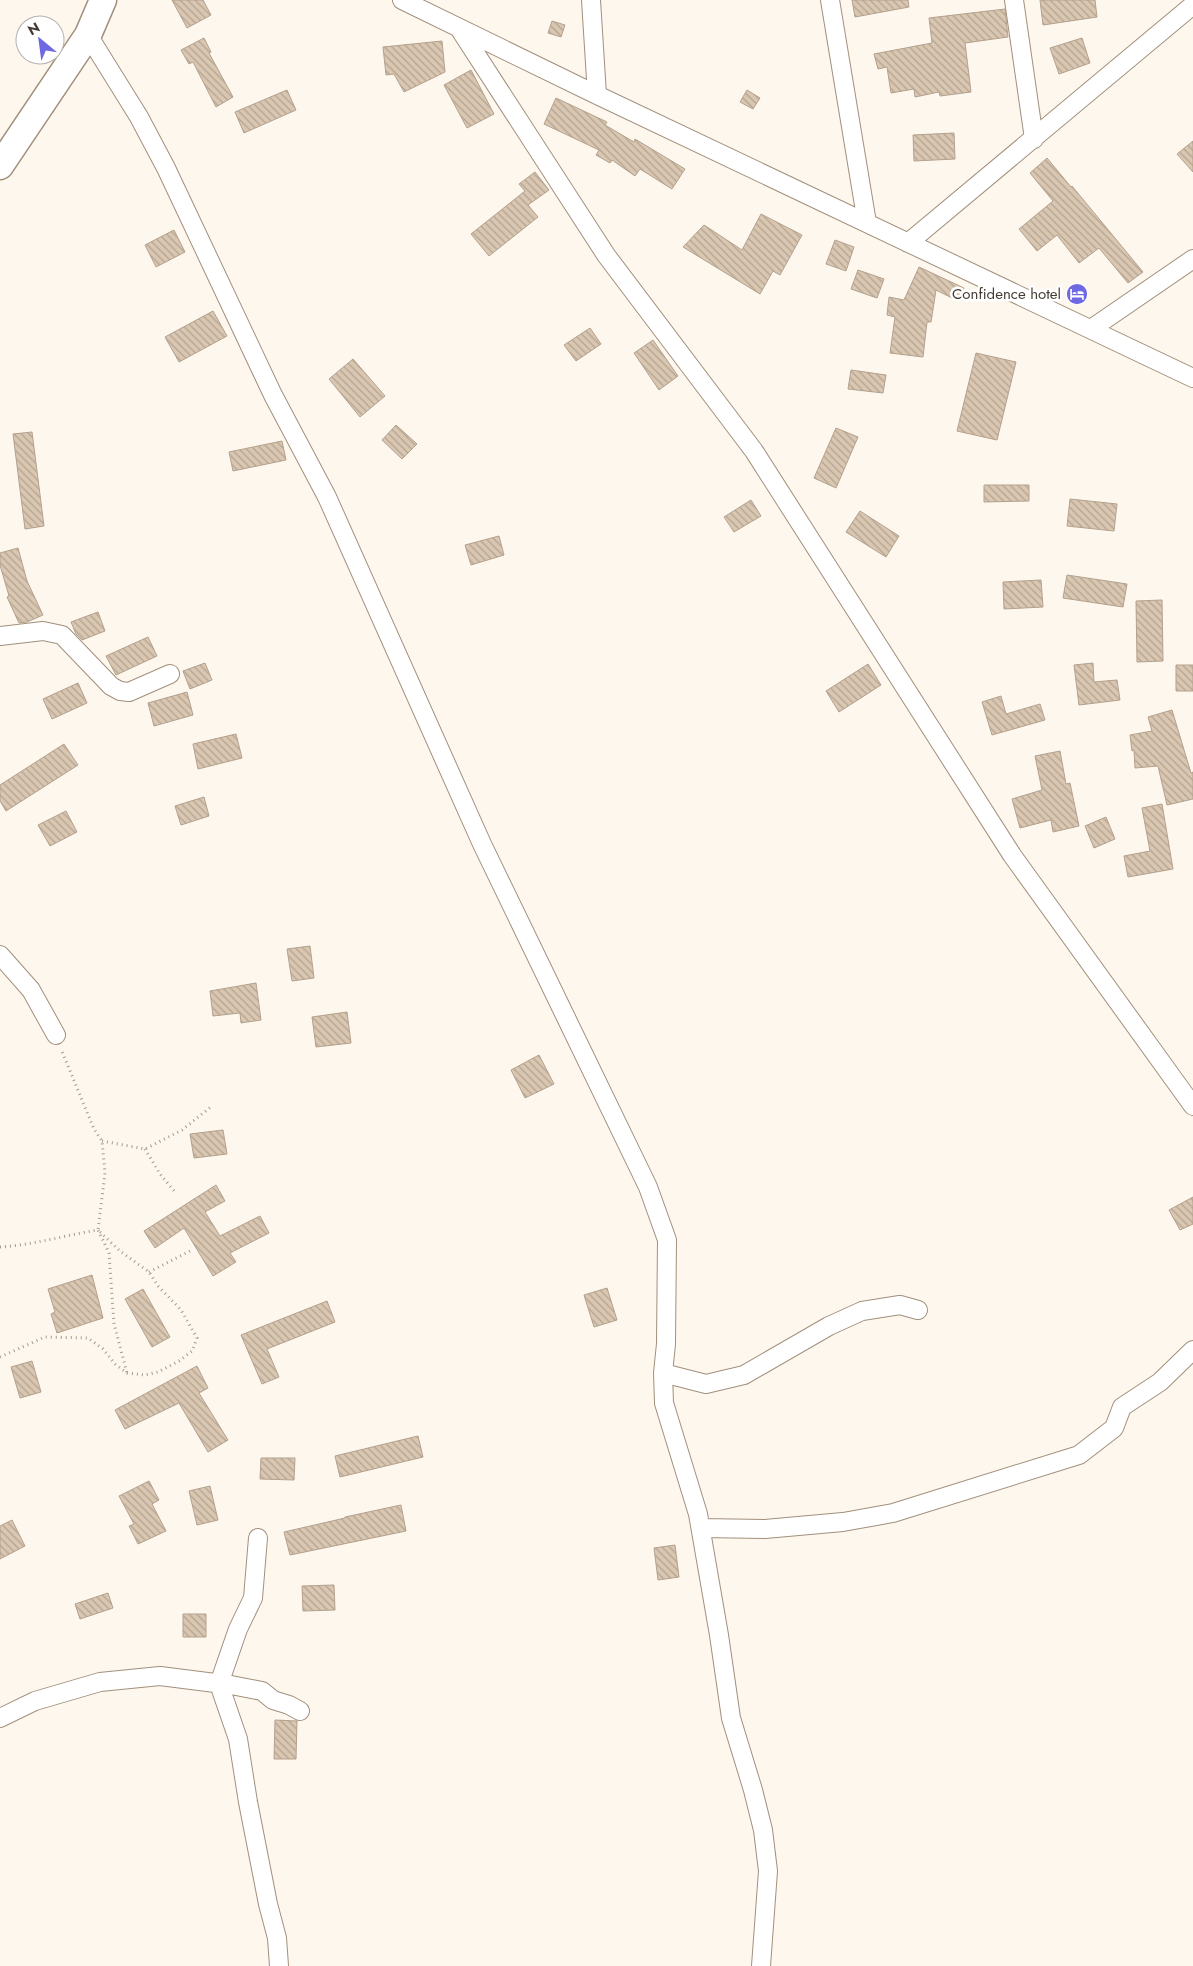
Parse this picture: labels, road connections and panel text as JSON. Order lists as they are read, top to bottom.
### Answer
{
  "places": {
    "hotel": ["Confidence hotel"]
  },
  "north": "top left"
}
